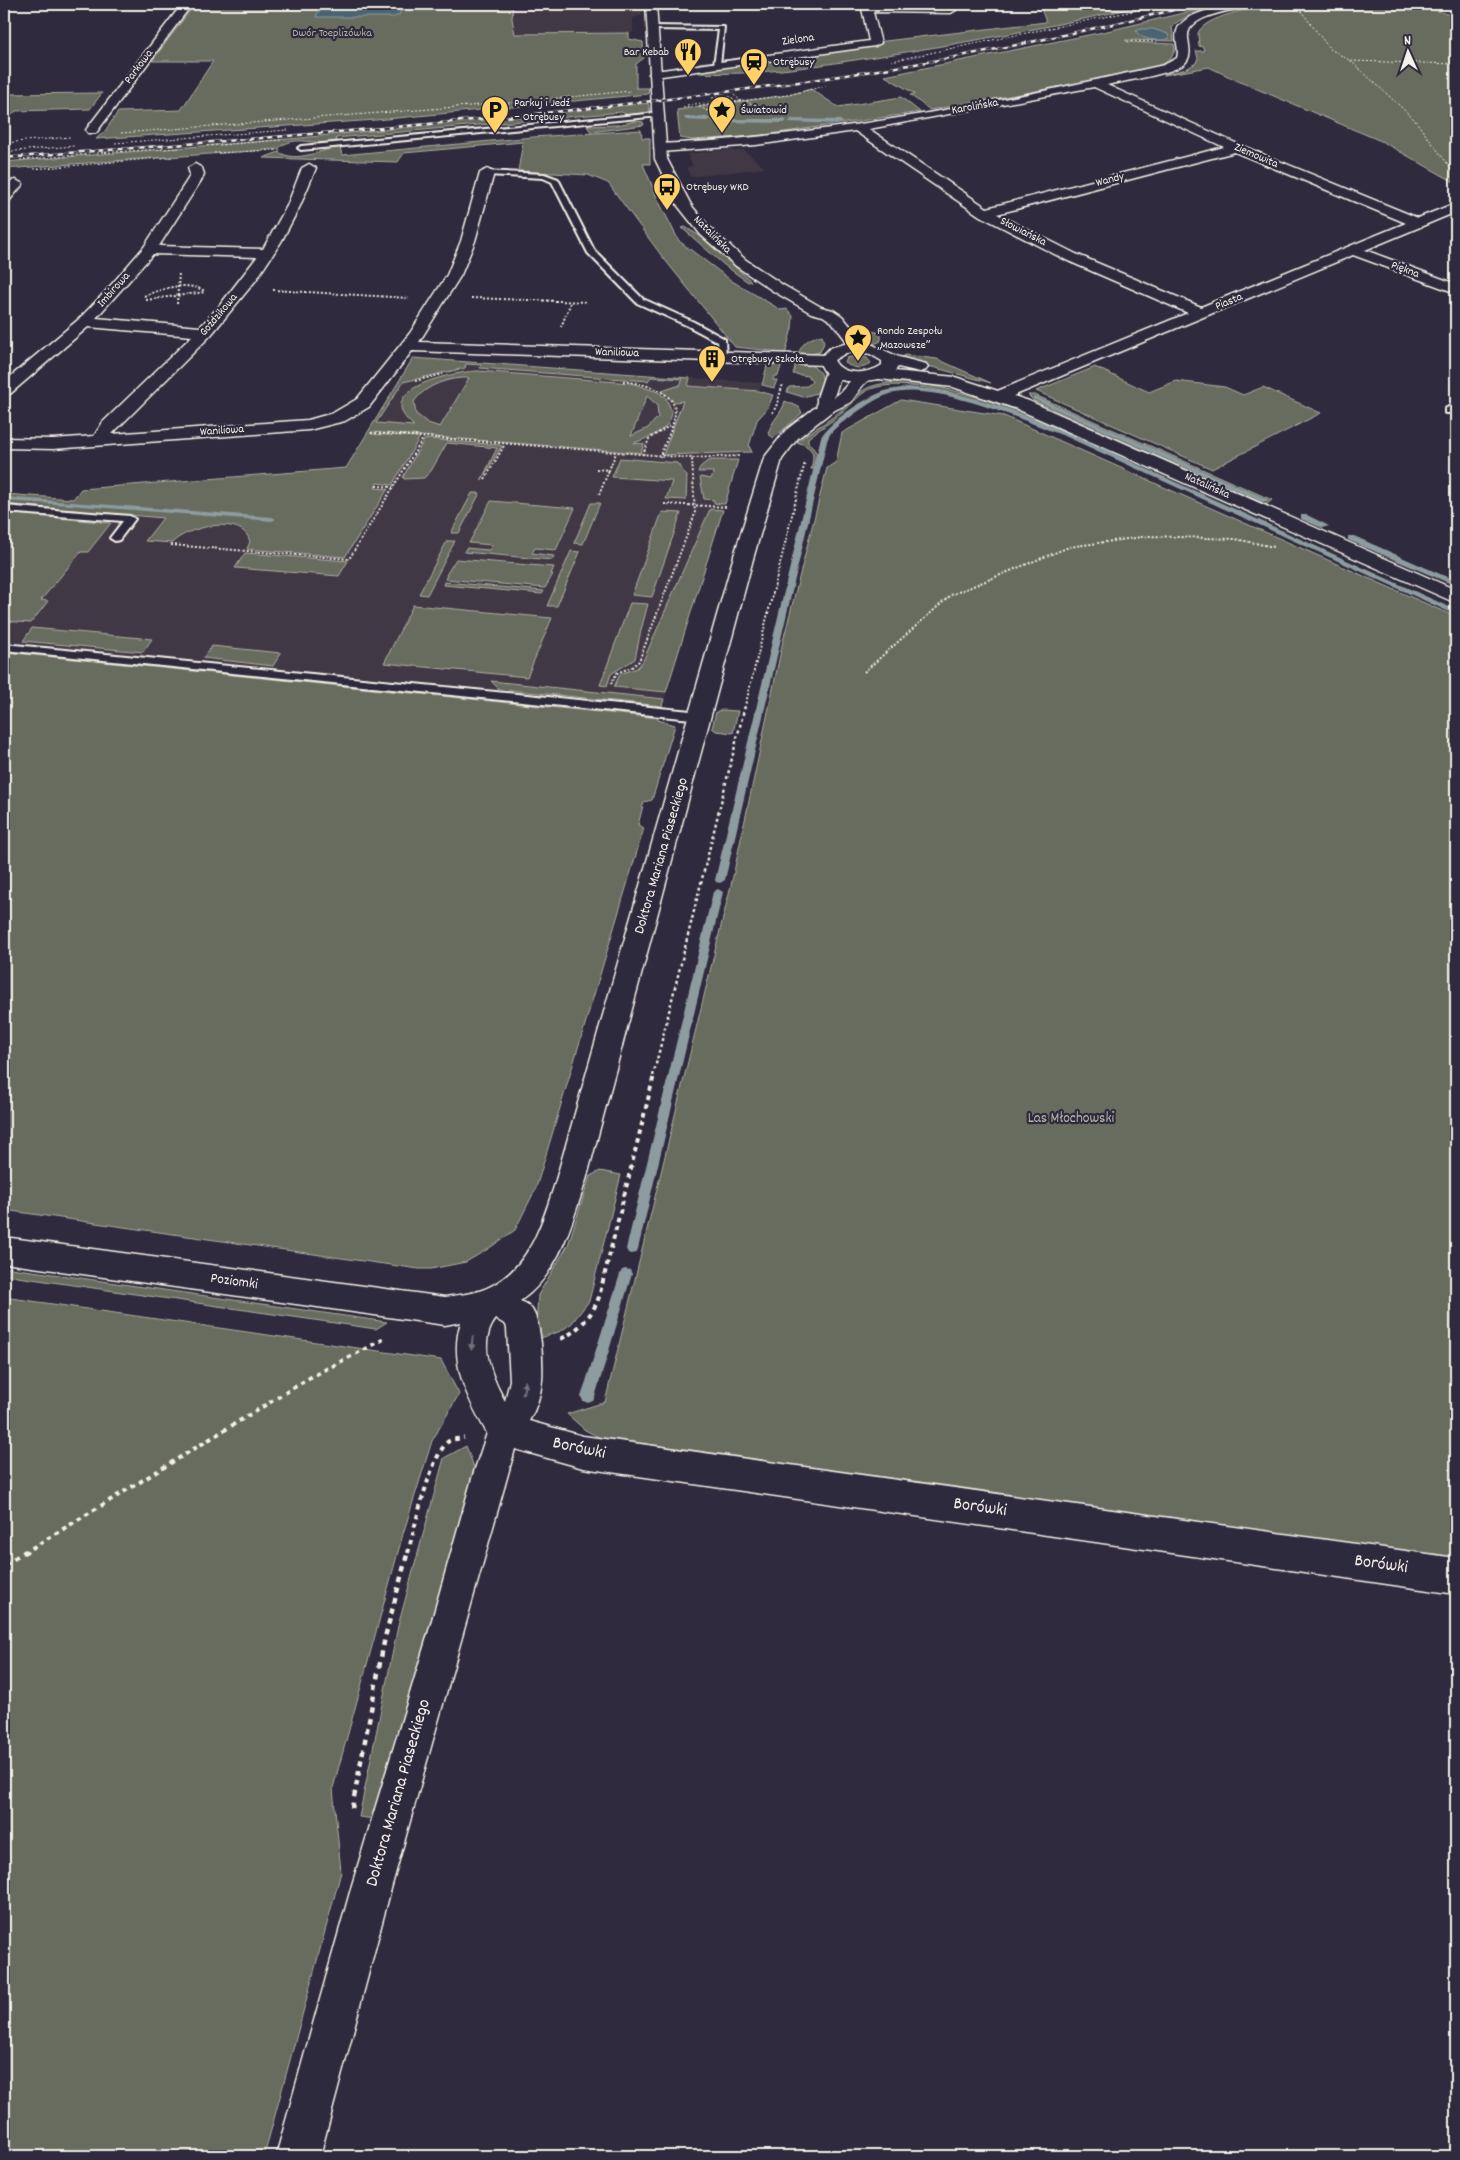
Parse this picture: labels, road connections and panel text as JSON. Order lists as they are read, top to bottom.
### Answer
{
  "streets": {
    "street": [
      "Zielona",
      "Parkowa",
      "Karolińska",
      "Ziemowita",
      "Wandy",
      "Słowiańska",
      "Natalińska",
      "Piękna",
      "Imbirowa",
      "Piasta",
      "Goździkowa",
      "Waniliowa",
      "Doktora Mariana Piaseckiego",
      "Poziomki",
      "Borówki"
    ]
  },
  "crossings": [
    ["Zielona", "Natalińska"],
    ["Karolińska", "Ziemowita"],
    ["Karolińska", "Słowiańska"],
    ["Karolińska", "Natalińska"],
    ["Ziemowita", "Wandy"],
    ["Ziemowita", "Piasta"],
    ["Wandy", "Słowiańska"],
    ["Słowiańska", "Piasta"],
    ["Natalińska", "Piasta"],
    ["Natalińska", "Doktora Mariana Piaseckiego"],
    ["Piękna", "Piasta"],
    ["Goździkowa", "Waniliowa"],
    ["Doktora Mariana Piaseckiego", "Poziomki"],
    ["Doktora Mariana Piaseckiego", "Borówki"]
  ],
  "parks": ["Dwór Toeplizówka", "Las Młochowski"],
  "places": {
    "restaurant": ["Bar Kebab"],
    "station": ["Otrębusy"],
    "parking": ["Parkuj i Jedź – Otrębusy"],
    "place": ["Światowid", "Rondo Zespołu „Mazowsze”"],
    "bus stop": ["Otrębusy WKD"],
    "building": ["Otrębusy Szkoła"]
  },
  "north": "top"
}
